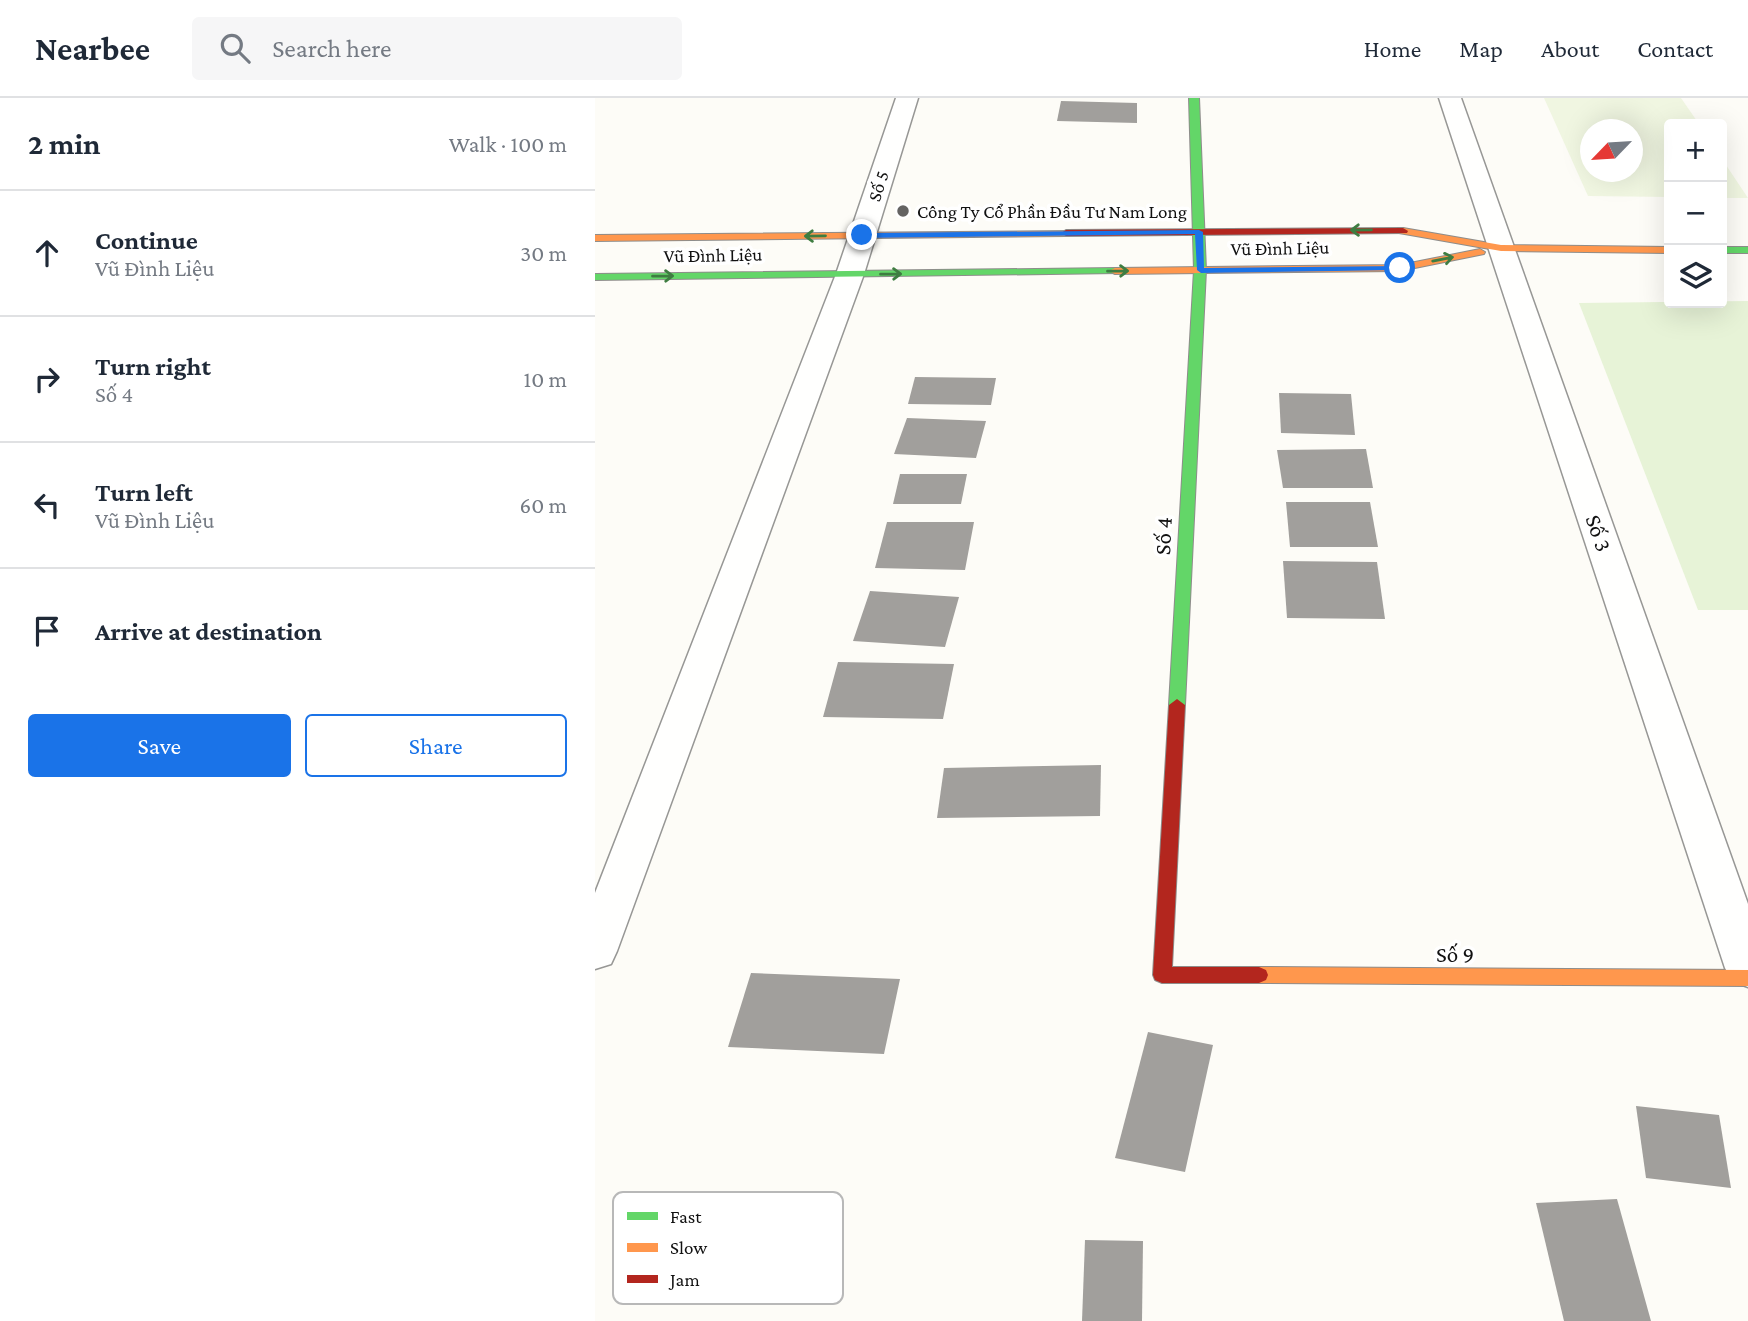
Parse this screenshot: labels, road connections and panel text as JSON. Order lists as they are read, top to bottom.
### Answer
{
  "streets": {
    "street": [
      "Số 5",
      "Vũ Đình Liệu",
      "Số 3",
      "Số 4",
      "Số 9"
    ]
  },
  "crossings": [
    ["Số 5", "Vũ Đình Liệu"],
    ["Vũ Đình Liệu", "Số 3"],
    ["Vũ Đình Liệu", "Số 4"],
    ["Số 4", "Số 9"]
  ],
  "places": ["Công Ty Cổ Phần Đầu Tư Nam Long"],
  "legend": ["Fast", "Slow", "Jam"],
  "north": "bottom left",
  "page": {
    "header": "Nearbee",
    "search": "Search here",
    "nav": [
      "Home",
      "Map",
      "About",
      "Contact"
    ],
    "heading": ["2 min", "Walk · 100 m"],
    "map_buttons": ["+", "−"],
    "list": [
      ["Continue", "Vũ Đình Liệu", "30 m"],
      ["Turn right", "Số 4", "10 m"],
      ["Turn left", "Vũ Đình Liệu", "60 m"],
      "Arrive at destination"
    ],
    "buttons": ["Save", "Share"]
  }
}
